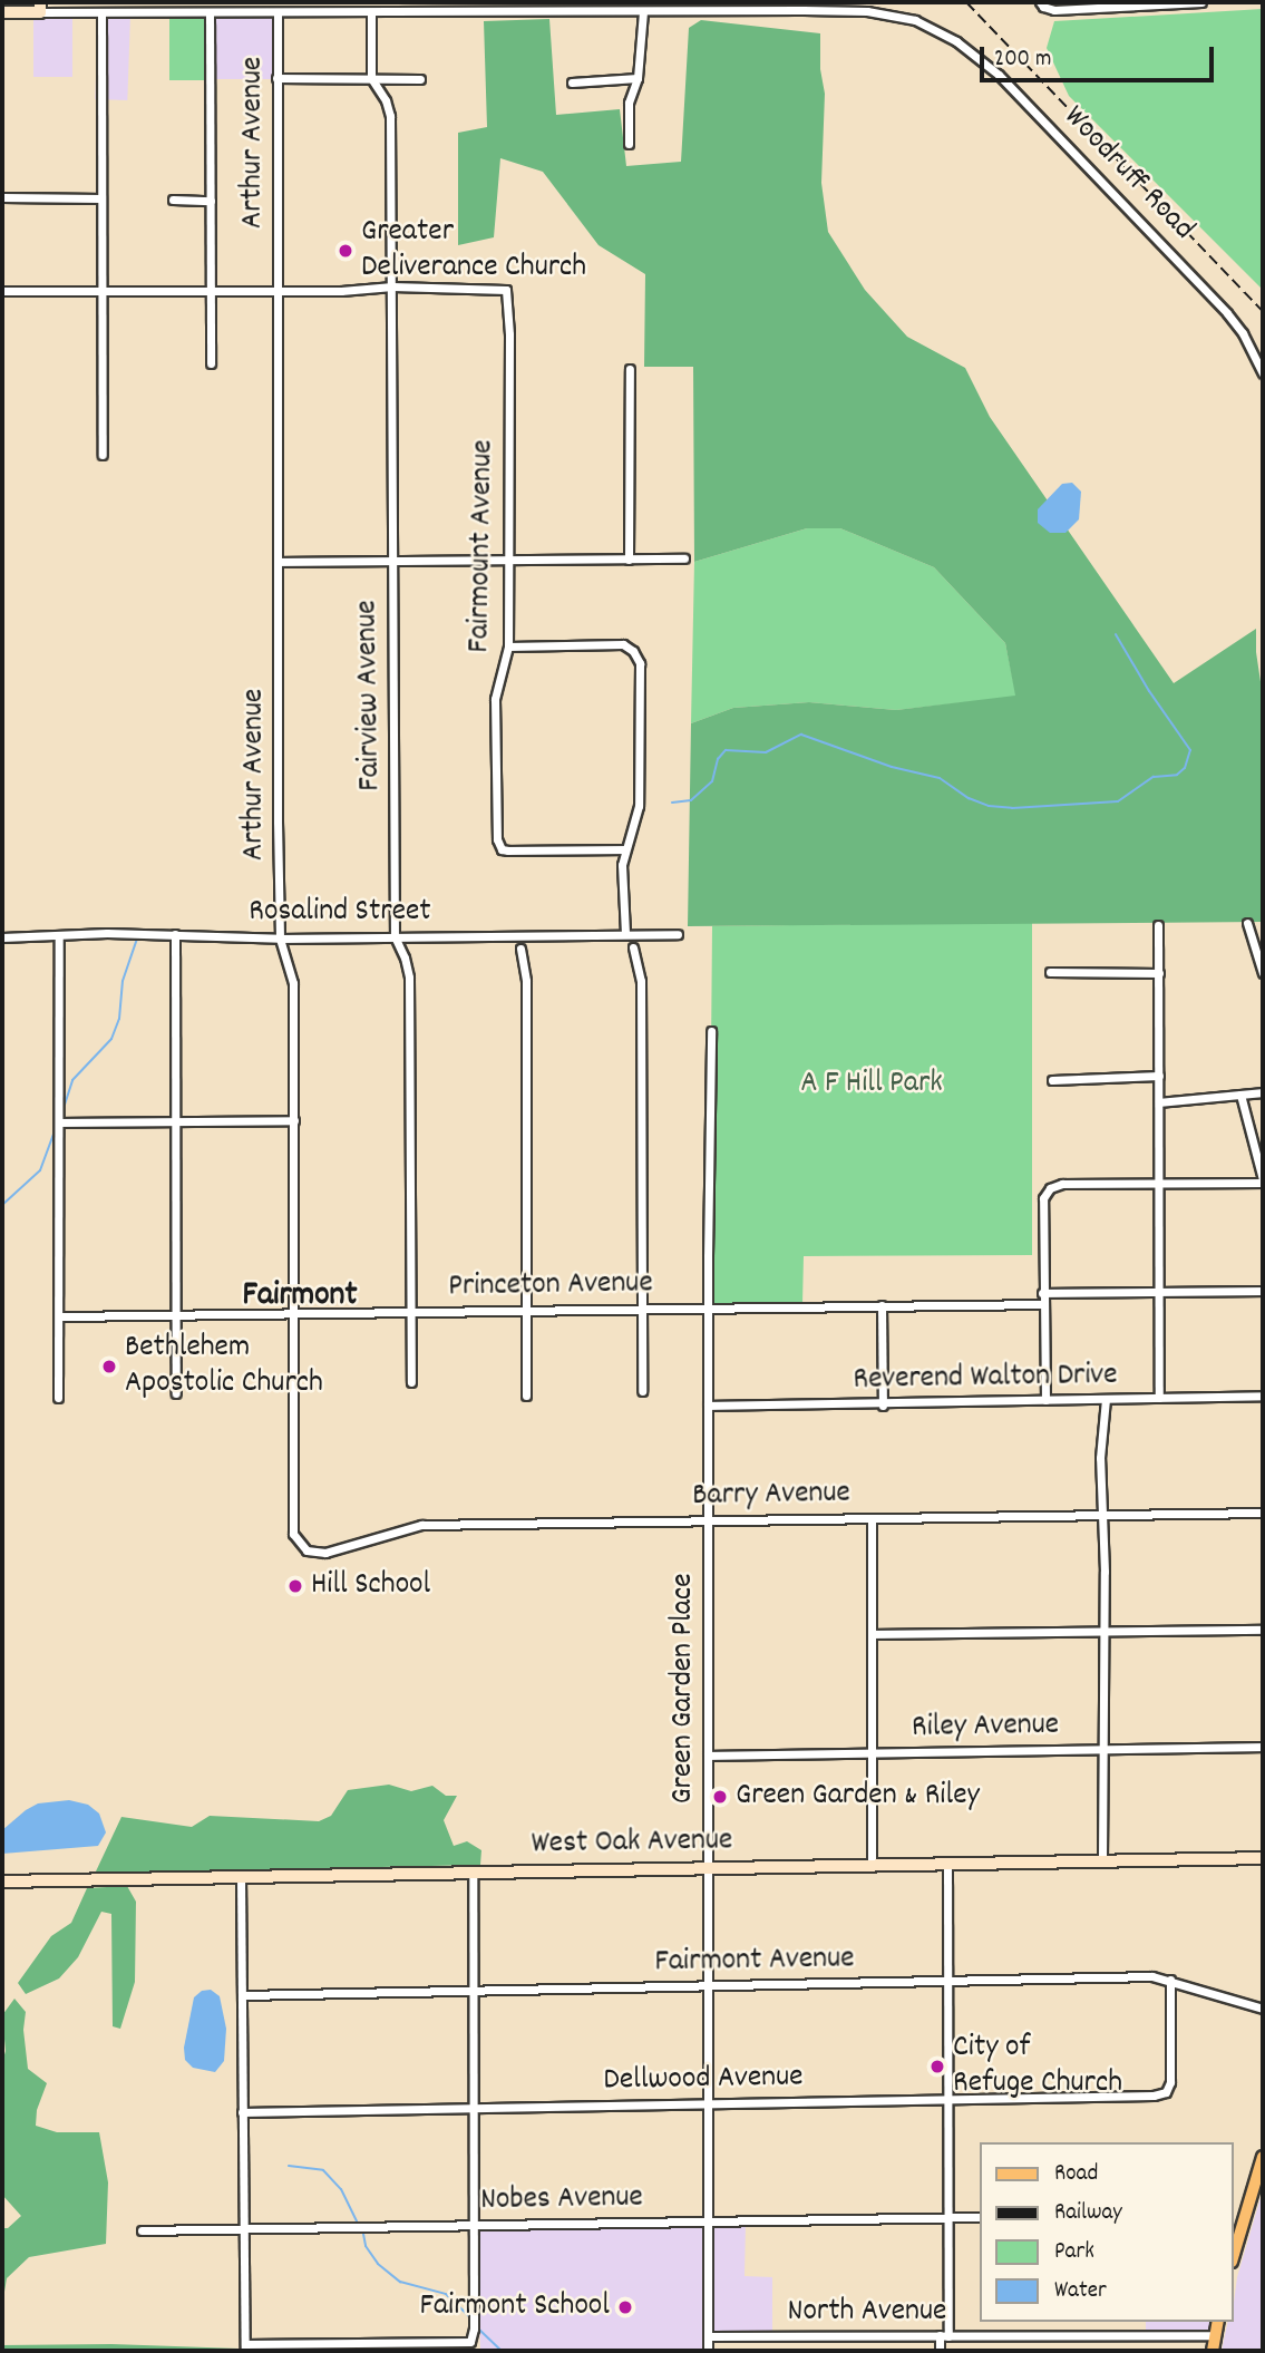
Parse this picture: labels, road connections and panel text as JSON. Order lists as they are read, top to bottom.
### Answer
{
  "streets": {
    "street": [
      "Arthur Avenue",
      "Woodruff Road",
      "Fairmount Avenue",
      "Fairview Avenue",
      "Rosalind Street",
      "Princeton Avenue",
      "Reverend Walton Drive",
      "Barry Avenue",
      "Green Garden Place",
      "Riley Avenue",
      "West Oak Avenue",
      "Fairmont Avenue",
      "Dellwood Avenue",
      "Nobes Avenue",
      "North Avenue"
    ]
  },
  "crossings": [
    ["Arthur Avenue", "Woodruff Road"],
    ["Arthur Avenue", "Rosalind Street"],
    ["Arthur Avenue", "Princeton Avenue"],
    ["Arthur Avenue", "Barry Avenue"],
    ["Woodruff Road", "Fairview Avenue"],
    ["Fairmount Avenue", "Fairview Avenue"],
    ["Fairview Avenue", "Rosalind Street"],
    ["Fairview Avenue", "Princeton Avenue"],
    ["Princeton Avenue", "Green Garden Place"],
    ["Reverend Walton Drive", "Green Garden Place"],
    ["Barry Avenue", "Green Garden Place"],
    ["Green Garden Place", "Riley Avenue"],
    ["Green Garden Place", "West Oak Avenue"],
    ["Green Garden Place", "Fairmont Avenue"],
    ["Green Garden Place", "Dellwood Avenue"],
    ["Green Garden Place", "Nobes Avenue"],
    ["Green Garden Place", "North Avenue"],
    ["Fairmont Avenue", "Dellwood Avenue"]
  ],
  "districts": ["Fairmont"],
  "parks": ["A F Hill Park"],
  "places": [
    "Greater Deliverance Church",
    "Bethlehem Apostolic Church",
    "Hill School",
    "Green Garden & Riley",
    "City of Refuge Church",
    "Fairmont School"
  ],
  "legend": [
    "Road",
    "Railway",
    "Park",
    "Water"
  ],
  "scale_bar": "200 m"
}
